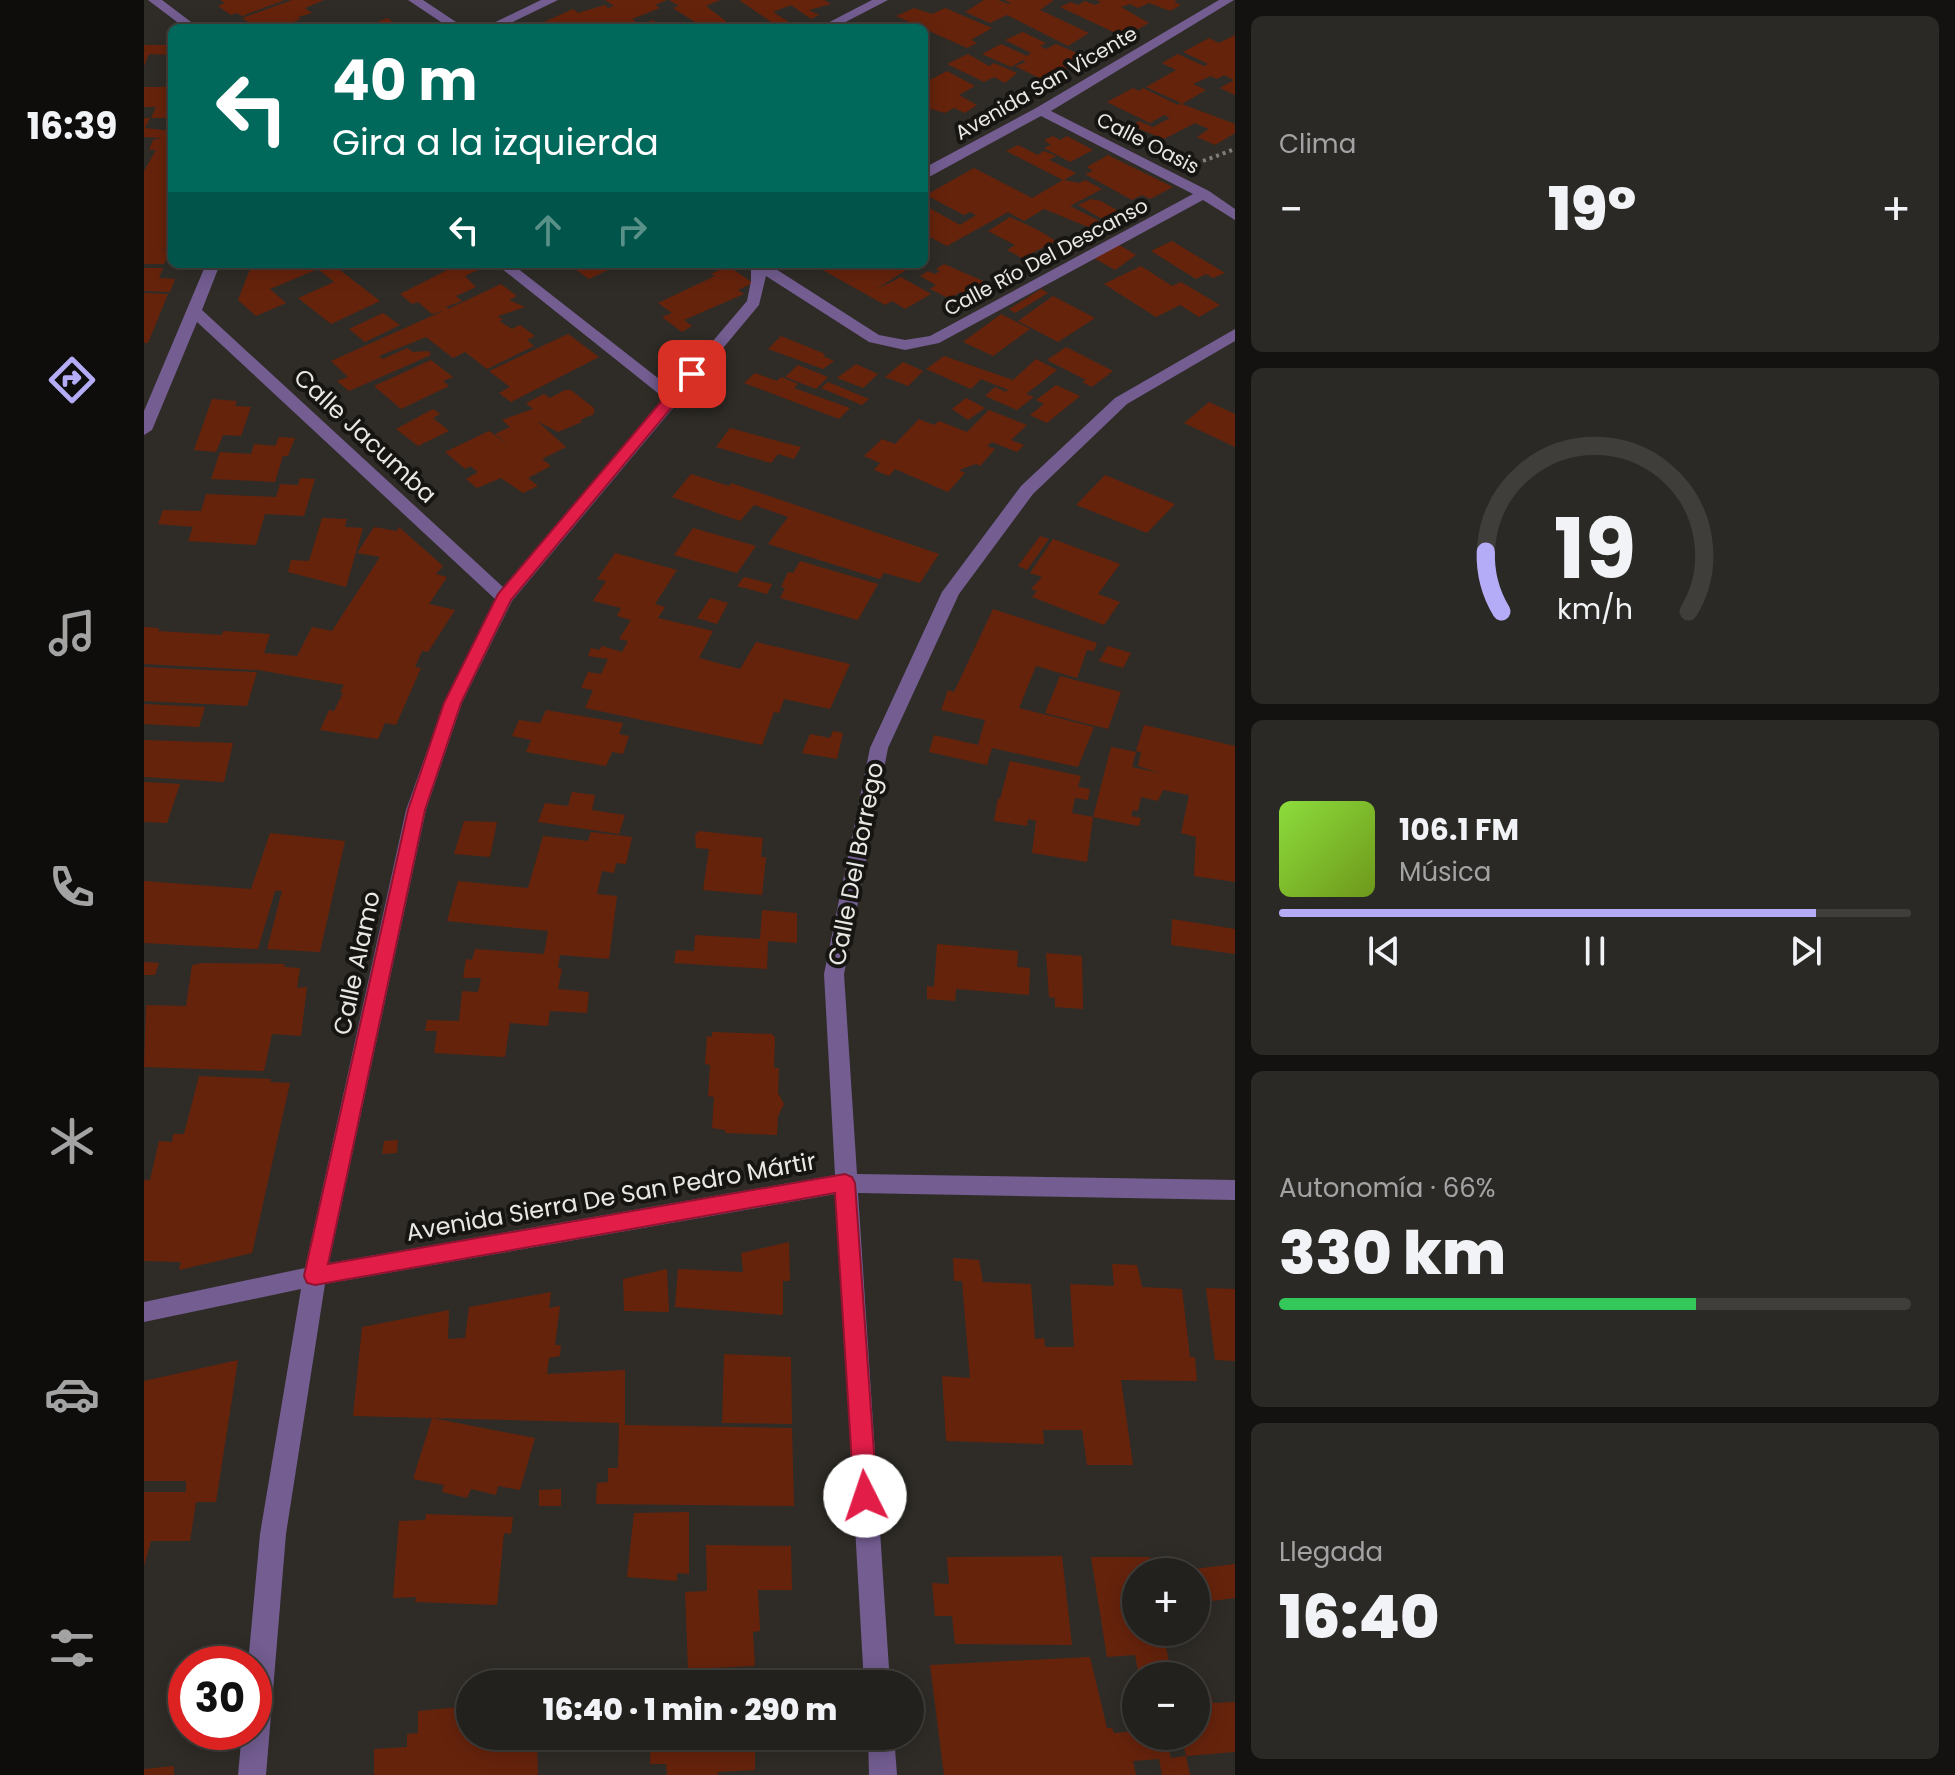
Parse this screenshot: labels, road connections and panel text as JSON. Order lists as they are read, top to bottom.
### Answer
{
  "streets": {
    "street": [
      "Avenida San Vicente",
      "Calle Oasis",
      "Calle Río Del Descanso",
      "Calle Jacumba",
      "Calle Del Borrego",
      "Calle Alamo",
      "Avenida Sierra De San Pedro Mártir"
    ]
  },
  "crossings": [
    ["Avenida San Vicente", "Calle Oasis"],
    ["Calle Oasis", "Calle Río Del Descanso"],
    ["Calle Jacumba", "Calle Alamo"],
    ["Calle Del Borrego", "Avenida Sierra De San Pedro Mártir"],
    ["Calle Alamo", "Avenida Sierra De San Pedro Mártir"]
  ],
  "page": {
    "tabs": "16:39",
    "tile": [
      "Clima",
      ["Autonomía · 66%", "330 km"],
      ["Llegada", "16:40"]
    ],
    "turn": ["40 m", "Gira a la izquierda"],
    "heat": ["−", "19°", "+"],
    "song": ["106.1 FM", "Música"],
    "map_buttons": ["+", "−"],
    "limit": "30",
    "trip": "16:40 · 1 min · 290 m",
    "gauge": ["19", "km/h"]
  }
}
